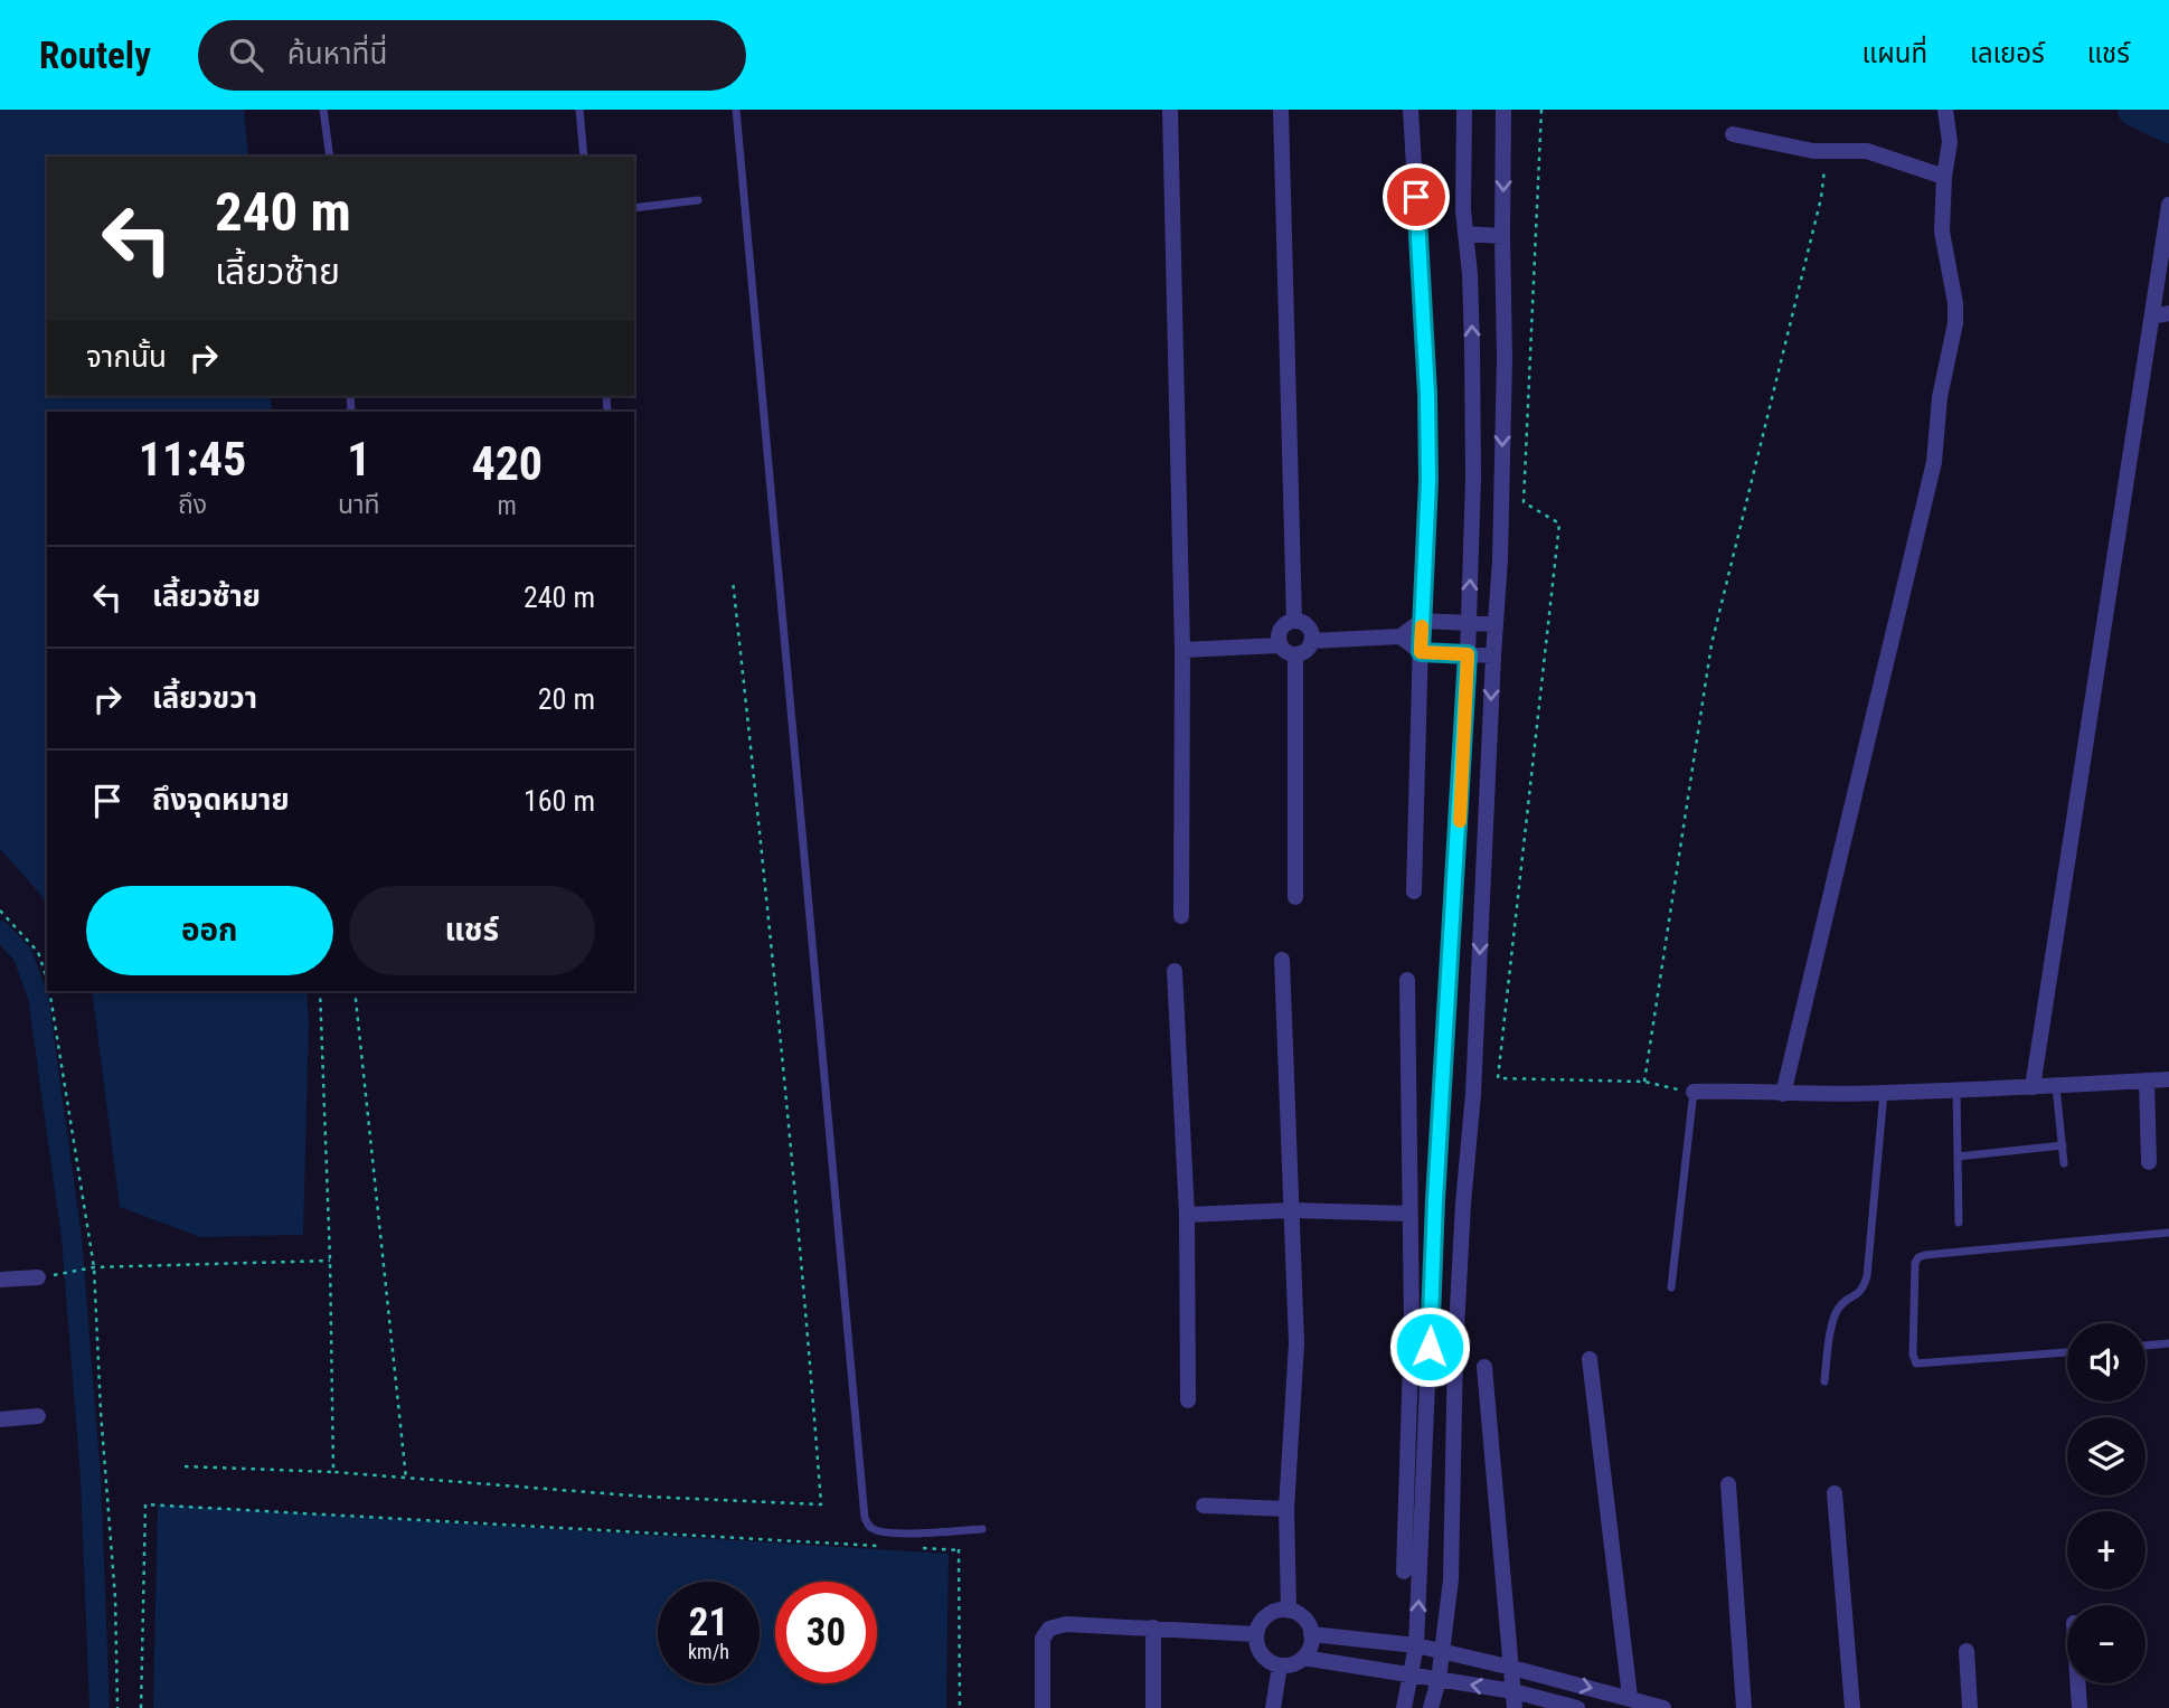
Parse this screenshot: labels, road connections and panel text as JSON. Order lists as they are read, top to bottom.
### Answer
{
  "page": {
    "header": "Routely",
    "search": "ค้นหาที่นี่",
    "nav": ["แผนที่", "เลเยอร์", "แชร์"],
    "turn": ["240 m", "เลี้ยวซ้าย"],
    "then": "จากนั้น",
    "eta": [
      "11:45",
      "ถึง",
      "1",
      "นาที",
      "420",
      "m"
    ],
    "list": [
      {
        "name": "เลี้ยวซ้าย",
        "value": "240 m"
      },
      {
        "name": "เลี้ยวขวา",
        "value": "20 m"
      },
      {
        "name": "ถึงจุดหมาย",
        "value": "160 m"
      }
    ],
    "buttons": ["ออก", "แชร์"],
    "map_buttons": ["+", "−"],
    "speed": "21 km/h",
    "limit": "30"
  }
}
